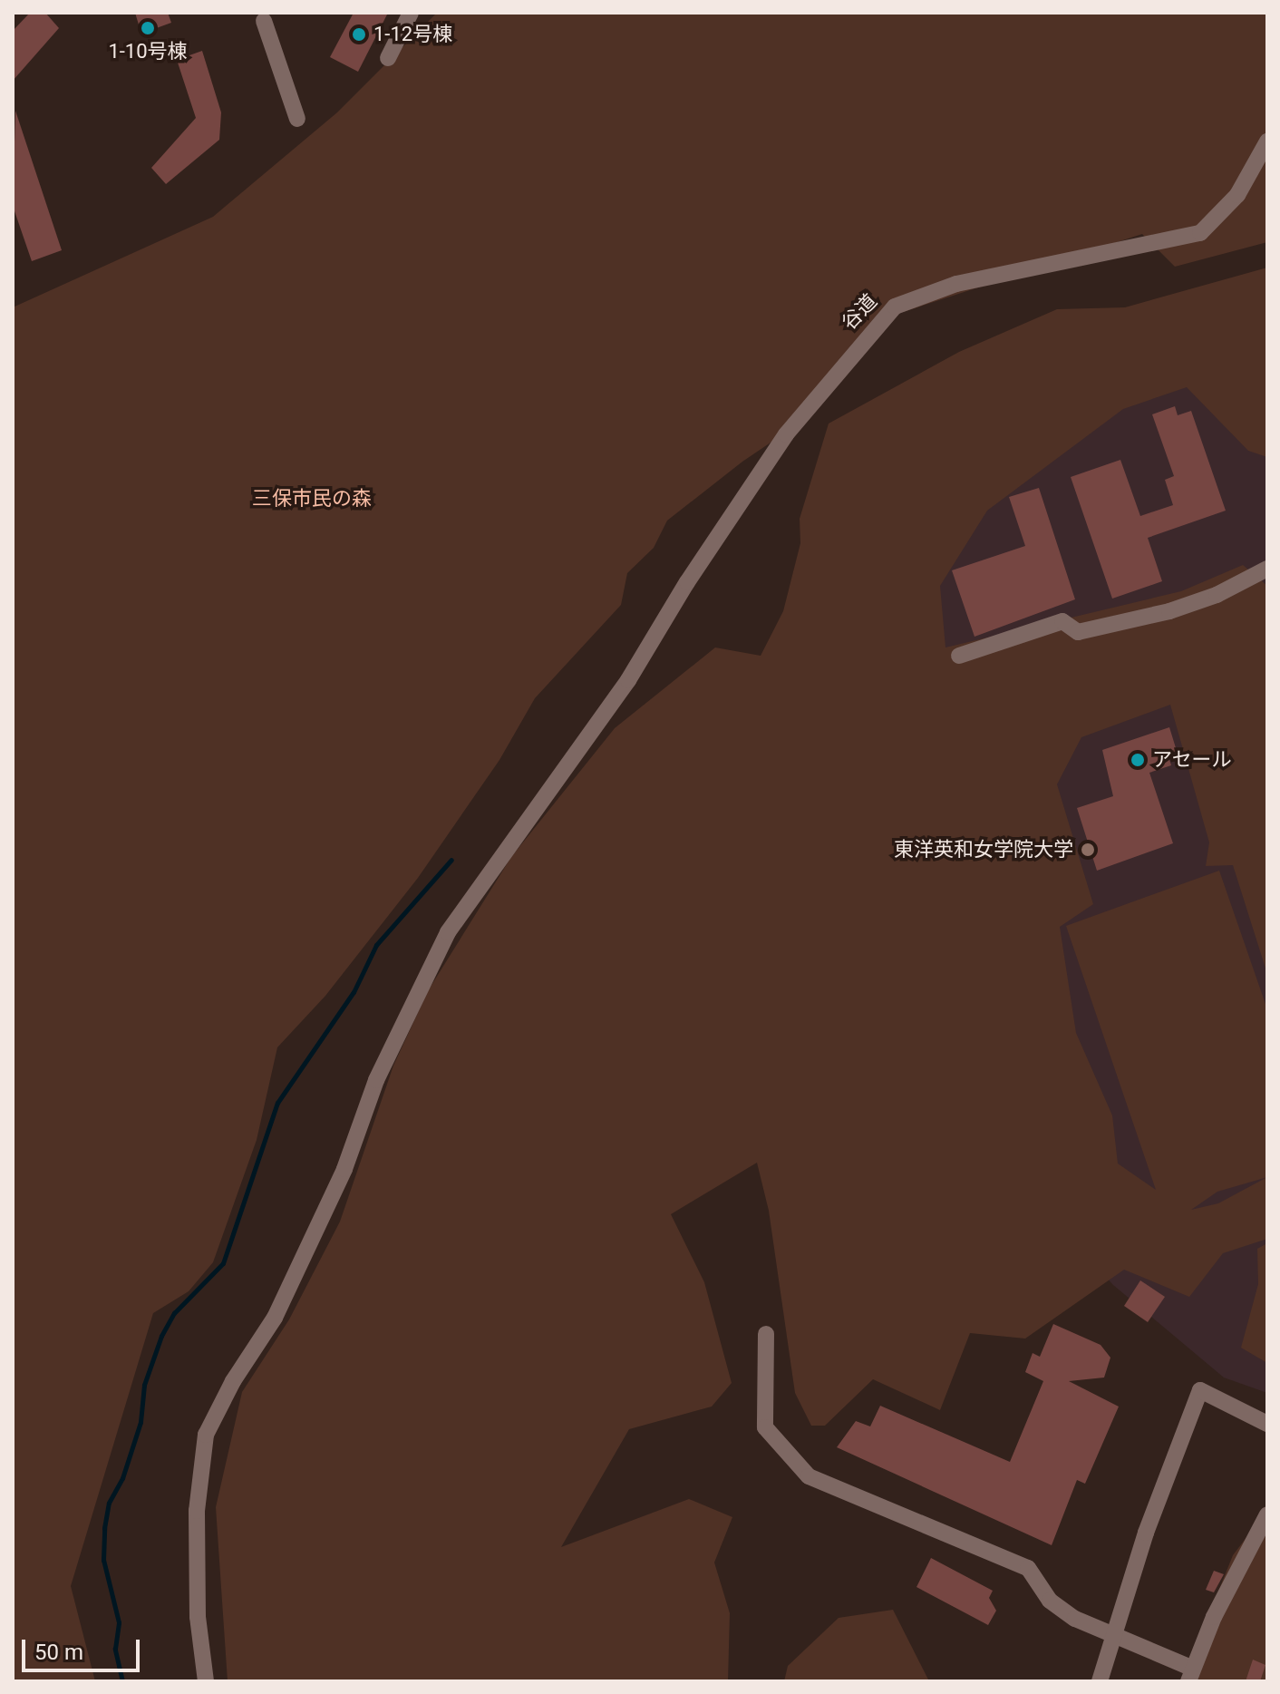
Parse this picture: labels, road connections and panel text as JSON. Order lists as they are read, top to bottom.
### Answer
{
  "streets": {
    "street": ["谷道"]
  },
  "parks": ["三保市民の森"],
  "places": [
    "1-10号棟",
    "1-12号棟",
    "アセール",
    "東洋英和女学院大学"
  ],
  "scale_bar": "50 m"
}
